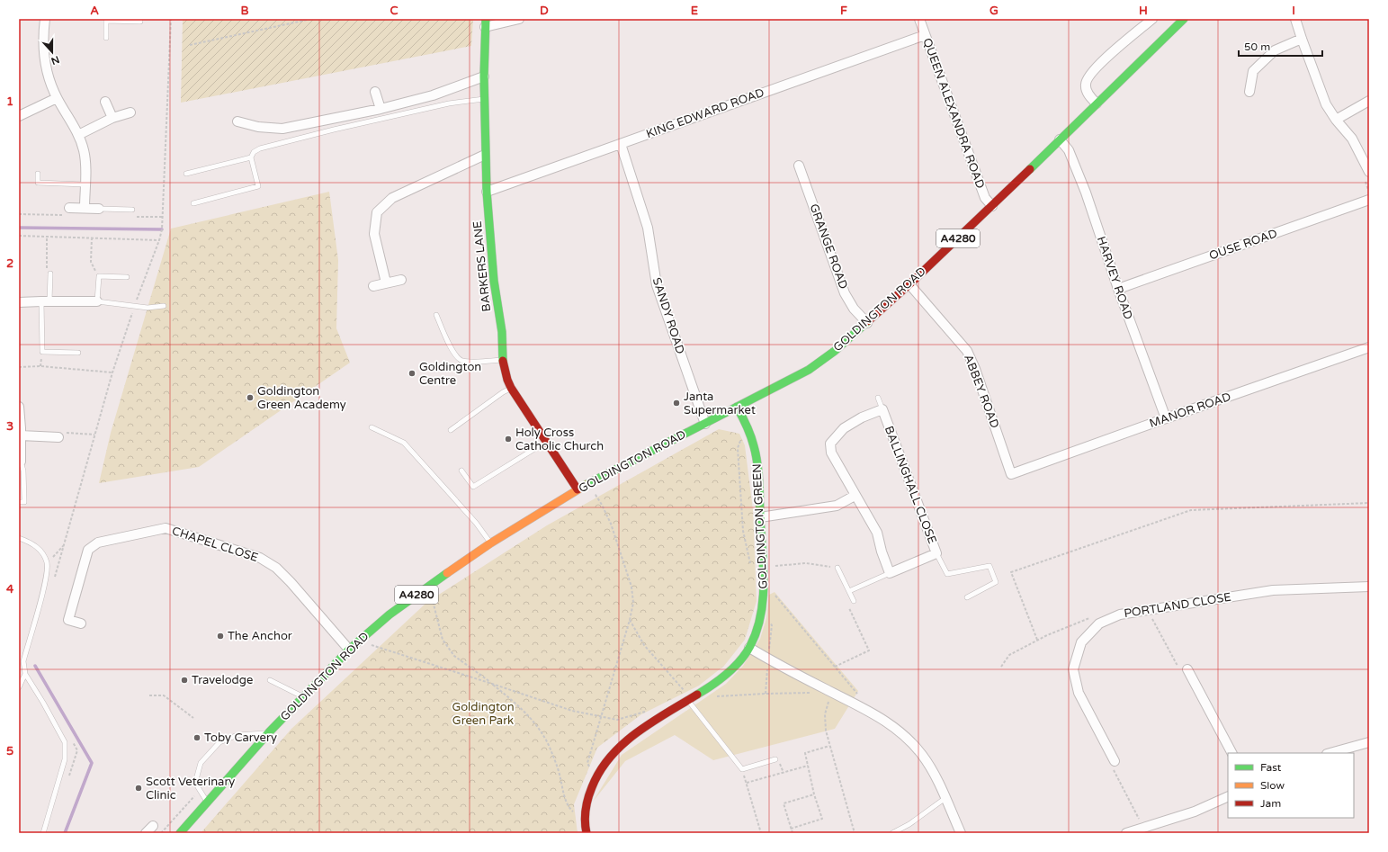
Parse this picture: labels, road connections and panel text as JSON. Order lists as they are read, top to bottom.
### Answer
{
  "streets": {
    "main road": [
      "A4280",
      "BARKERS LANE",
      "GOLDINGTON ROAD",
      "GOLDINGTON GREEN"
    ],
    "street": [
      "KING EDWARD ROAD",
      "QUEEN ALEXANDRA ROAD",
      "OUSE ROAD",
      "GRANGE ROAD",
      "HARVEY ROAD",
      "SANDY ROAD",
      "ABBEY ROAD",
      "MANOR ROAD",
      "BALLINGHALL CLOSE",
      "CHAPEL CLOSE",
      "PORTLAND CLOSE"
    ]
  },
  "crossings": [
    ["KING EDWARD ROAD", "QUEEN ALEXANDRA ROAD"],
    ["KING EDWARD ROAD", "BARKERS LANE"],
    ["KING EDWARD ROAD", "SANDY ROAD"],
    ["QUEEN ALEXANDRA ROAD", "GOLDINGTON ROAD"],
    ["OUSE ROAD", "HARVEY ROAD"],
    ["GRANGE ROAD", "GOLDINGTON ROAD"],
    ["BARKERS LANE", "GOLDINGTON ROAD"],
    ["HARVEY ROAD", "GOLDINGTON ROAD"],
    ["HARVEY ROAD", "MANOR ROAD"],
    ["GOLDINGTON ROAD", "SANDY ROAD"],
    ["GOLDINGTON ROAD", "ABBEY ROAD"],
    ["GOLDINGTON ROAD", "GOLDINGTON GREEN"],
    ["GOLDINGTON ROAD", "CHAPEL CLOSE"],
    ["ABBEY ROAD", "MANOR ROAD"]
  ],
  "parks": ["Goldington Green Park"],
  "places": [
    "Goldington Centre",
    "Goldington Green Academy",
    "Janta Supermarket",
    "Holy Cross Catholic Church",
    "The Anchor",
    "Travelodge",
    "Toby Carvery",
    "Scott Veterinary Clinic"
  ],
  "legend": ["Fast", "Slow", "Jam"],
  "scale_bar": "50 m",
  "north": "bottom",
  "grid": {
    "columns": [
      "A",
      "B",
      "C",
      "D",
      "E",
      "F",
      "G",
      "H",
      "I"
    ],
    "rows": [
      "1",
      "2",
      "3",
      "4",
      "5"
    ]
  }
}
